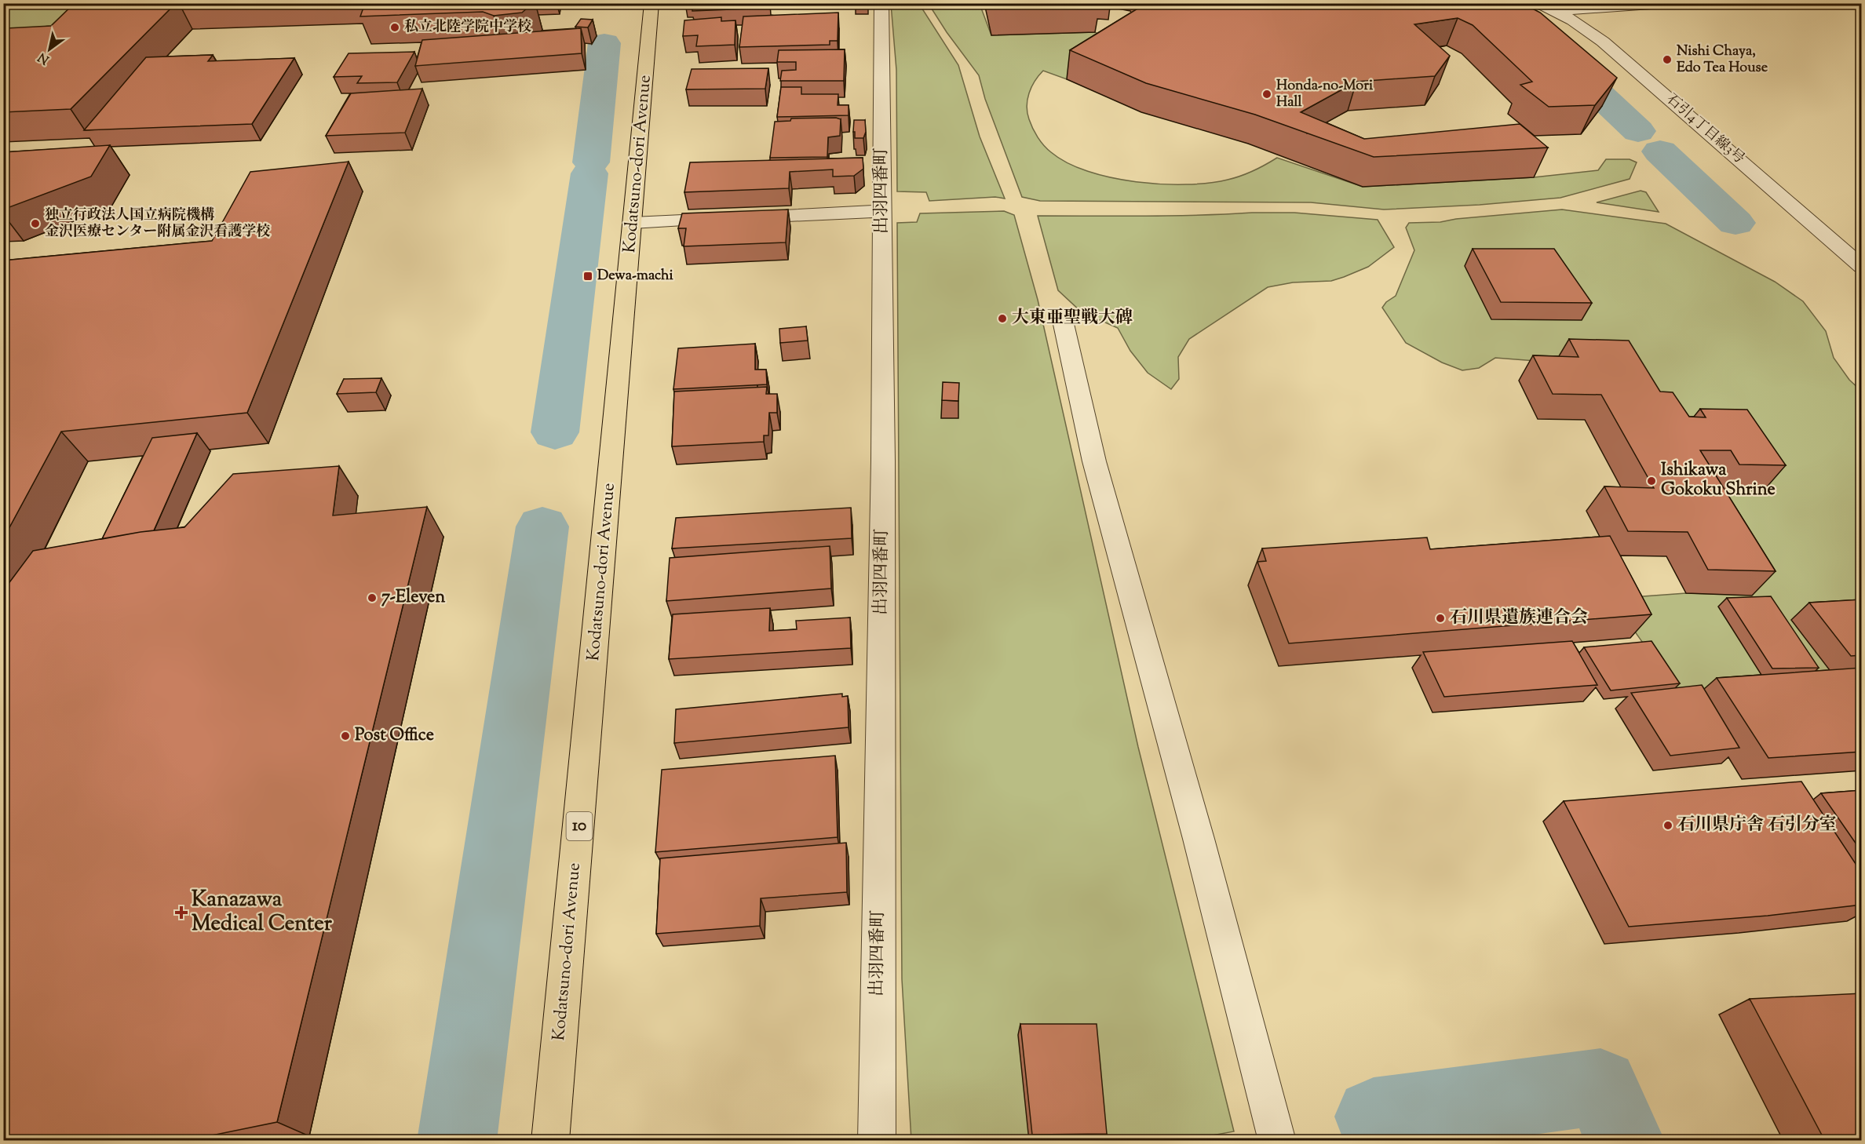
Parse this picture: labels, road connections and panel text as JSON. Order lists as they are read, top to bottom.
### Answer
{
  "streets": {
    "main road": ["Kodatsuno-dori Avenue", "10"],
    "street": ["石引4丁目線3号", "出羽四番町"]
  },
  "places": {
    "other": [
      "私立北陸学院中学校",
      "Nishi Chaya, Edo Tea House",
      "Honda-no-Mori Hall",
      "独立行政法人国立病院機構 金沢医療センター附属金沢看護学校",
      "大東亜聖戦大碑",
      "Ishikawa Gokoku Shrine",
      "7-Eleven",
      "石川県遺族連合会",
      "Post Office",
      "石川県庁舎 石引分室"
    ],
    "transit": ["Dewa-machi"],
    "health": ["Kanazawa Medical Center"]
  },
  "north": "bottom left"
}
